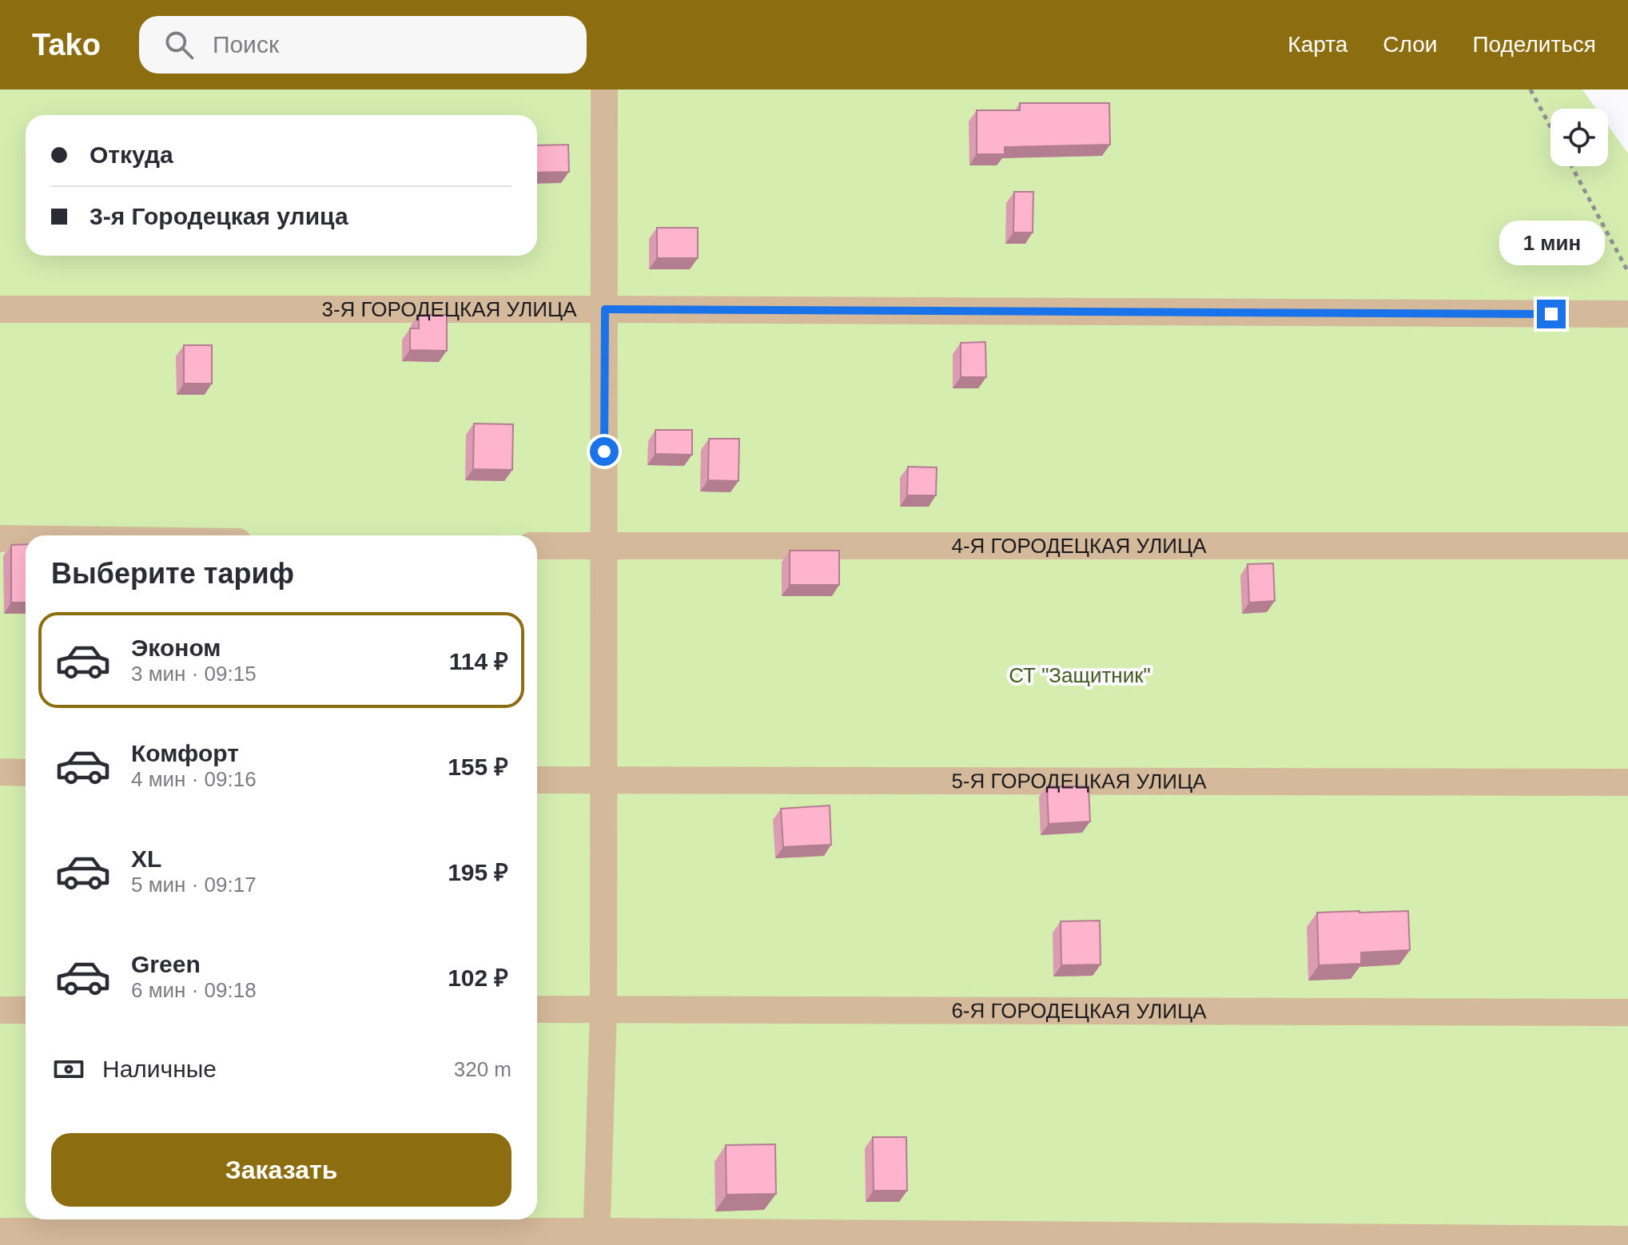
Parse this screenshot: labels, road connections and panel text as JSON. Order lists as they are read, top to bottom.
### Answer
{
  "streets": {
    "street": [
      "3-Я ГОРОДЕЦКАЯ УЛИЦА",
      "4-Я ГОРОДЕЦКАЯ УЛИЦА",
      "5-Я ГОРОДЕЦКАЯ УЛИЦА",
      "6-Я ГОРОДЕЦКАЯ УЛИЦА"
    ]
  },
  "parks": ["СТ \"Защитник\""],
  "page": {
    "header": "Tako",
    "search": "Поиск",
    "nav": ["Карта", "Слои", "Поделиться"],
    "banner": ["Откуда", "3-я Городецкая улица"],
    "bubble": "1 мин",
    "heading": "Выберите тариф",
    "list": [
      {
        "name": "Эконом",
        "note": "3 мин · 09:15",
        "value": "114 ₽"
      },
      {
        "name": "Комфорт",
        "note": "4 мин · 09:16",
        "value": "155 ₽"
      },
      {
        "name": "XL",
        "note": "5 мин · 09:17",
        "value": "195 ₽"
      },
      {
        "name": "Green",
        "note": "6 мин · 09:18",
        "value": "102 ₽"
      }
    ],
    "pay": ["Наличные", "320 m"],
    "buttons": "Заказать"
  }
}
